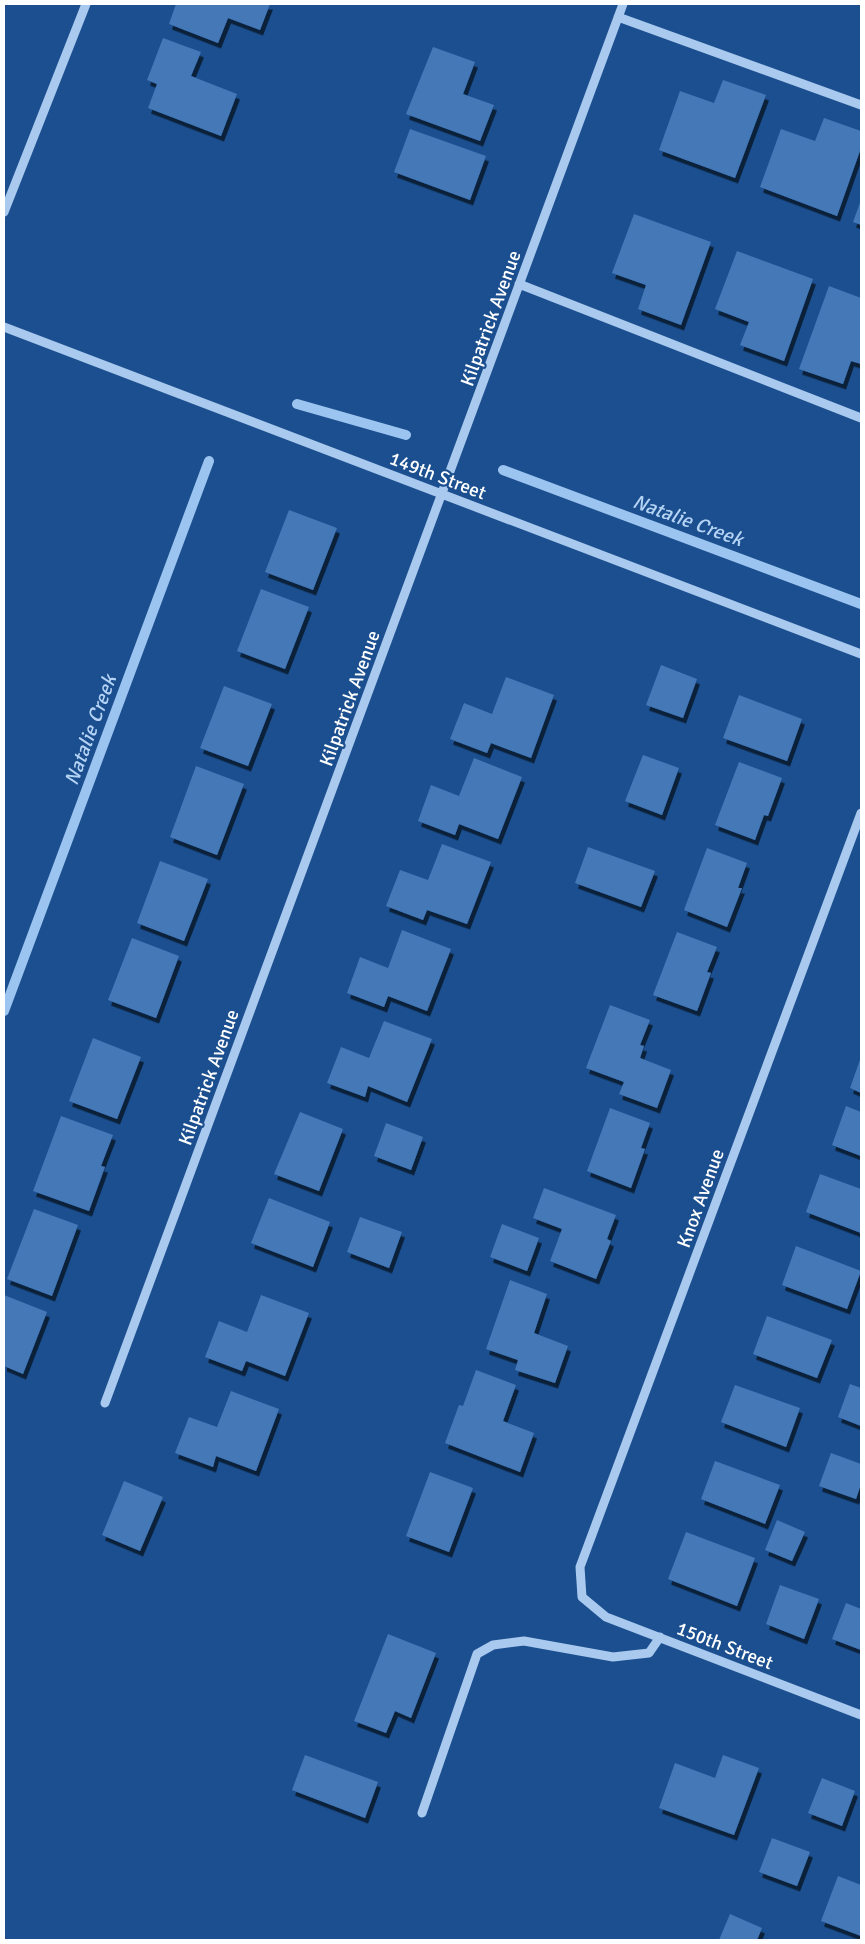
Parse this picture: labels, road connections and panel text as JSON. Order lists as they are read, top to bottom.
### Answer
{
  "streets": {
    "street": [
      "Kilpatrick Avenue",
      "149th Street",
      "Knox Avenue",
      "150th Street"
    ]
  },
  "crossings": [
    ["Kilpatrick Avenue", "149th Street"],
    ["Knox Avenue", "150th Street"]
  ],
  "water": ["Natalie Creek"]
}
